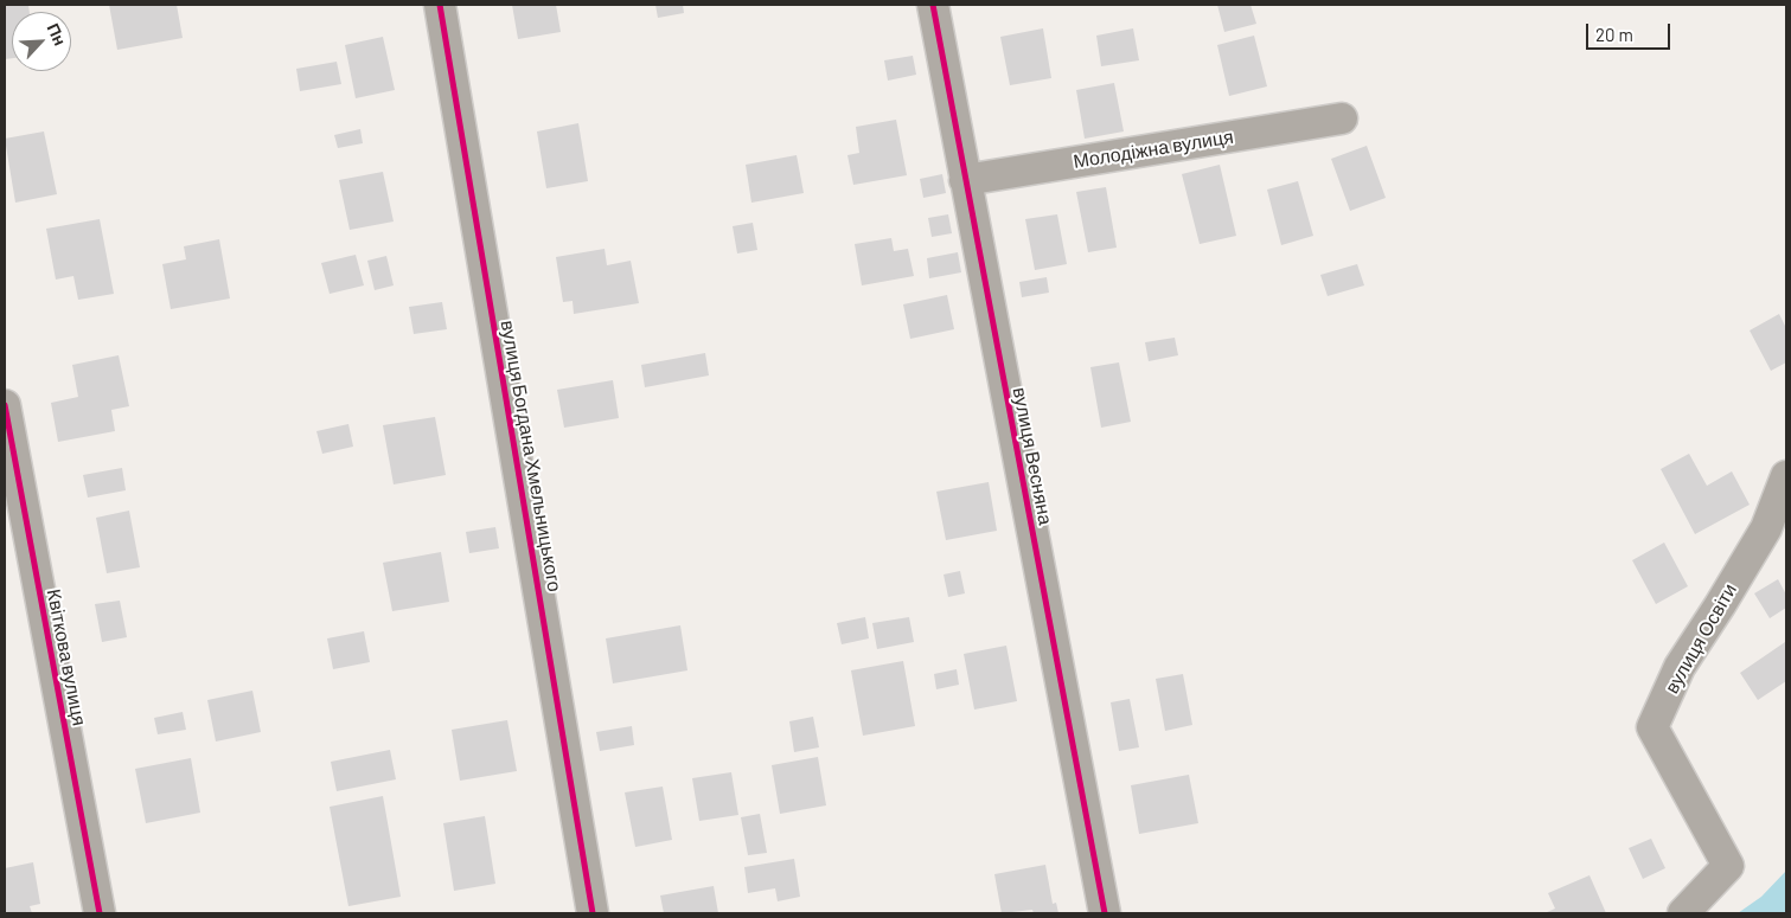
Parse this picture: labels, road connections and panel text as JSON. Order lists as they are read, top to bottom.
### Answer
{
  "streets": {
    "street": [
      "Молодіжна вулиця",
      "вулиця Богдана Хмельницького",
      "вулиця Весняна",
      "вулиця Освіти",
      "Квіткова вулиця"
    ]
  },
  "crossings": [
    ["Молодіжна вулиця", "вулиця Весняна"]
  ],
  "scale_bar": "20 m",
  "north": "top right"
}
